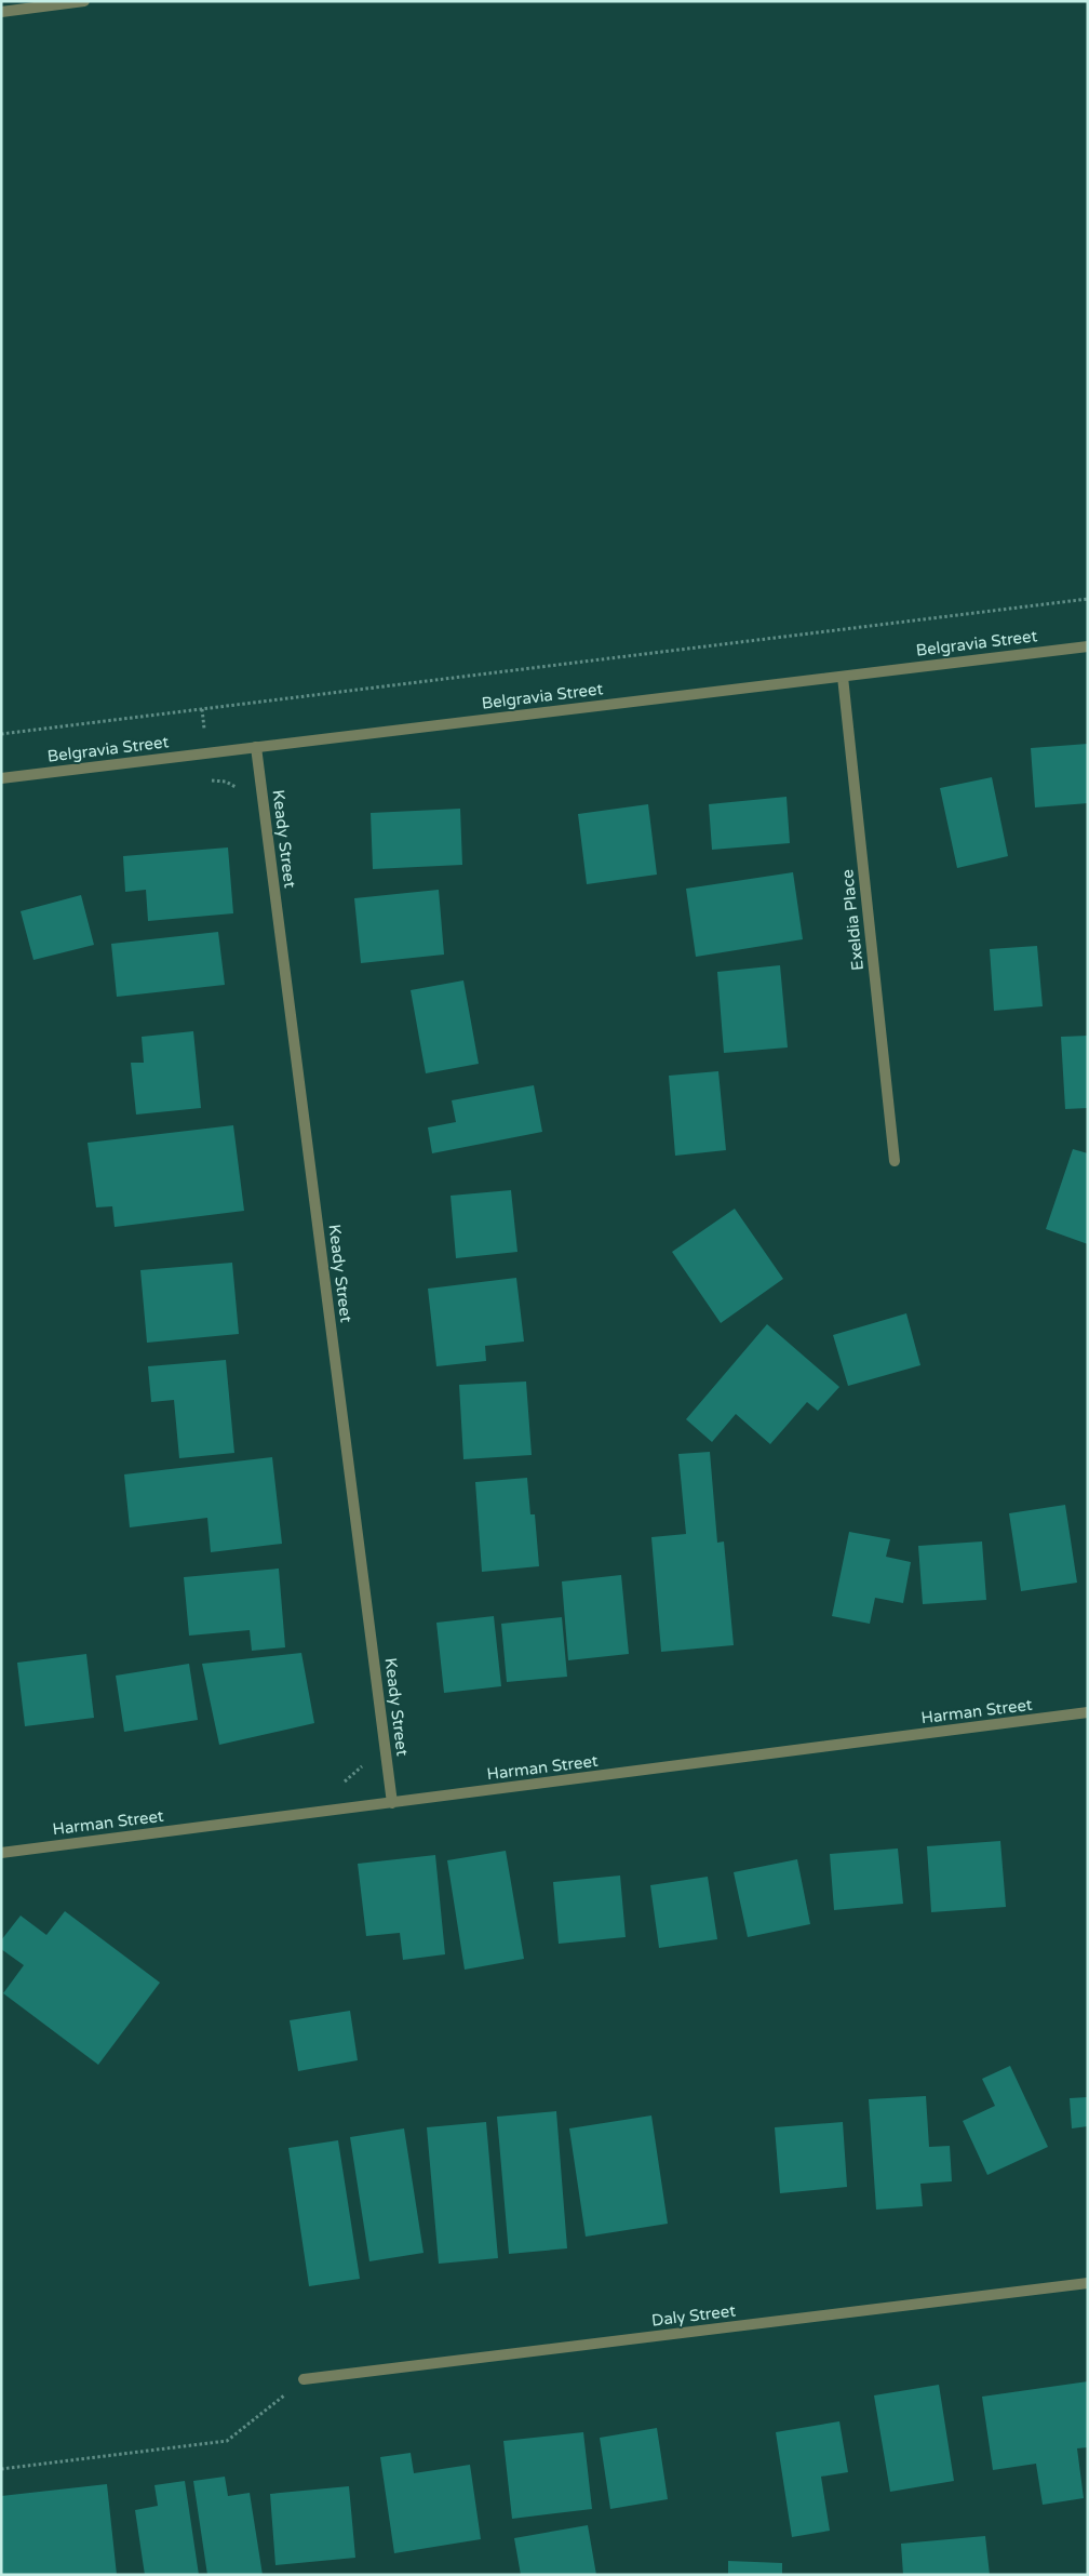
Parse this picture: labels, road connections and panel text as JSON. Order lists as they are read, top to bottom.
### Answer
{
  "streets": {
    "street": [
      "Belgravia Street",
      "Keady Street",
      "Exeldia Place",
      "Harman Street",
      "Daly Street"
    ]
  },
  "crossings": [
    ["Belgravia Street", "Keady Street"],
    ["Belgravia Street", "Exeldia Place"],
    ["Keady Street", "Harman Street"]
  ]
}
